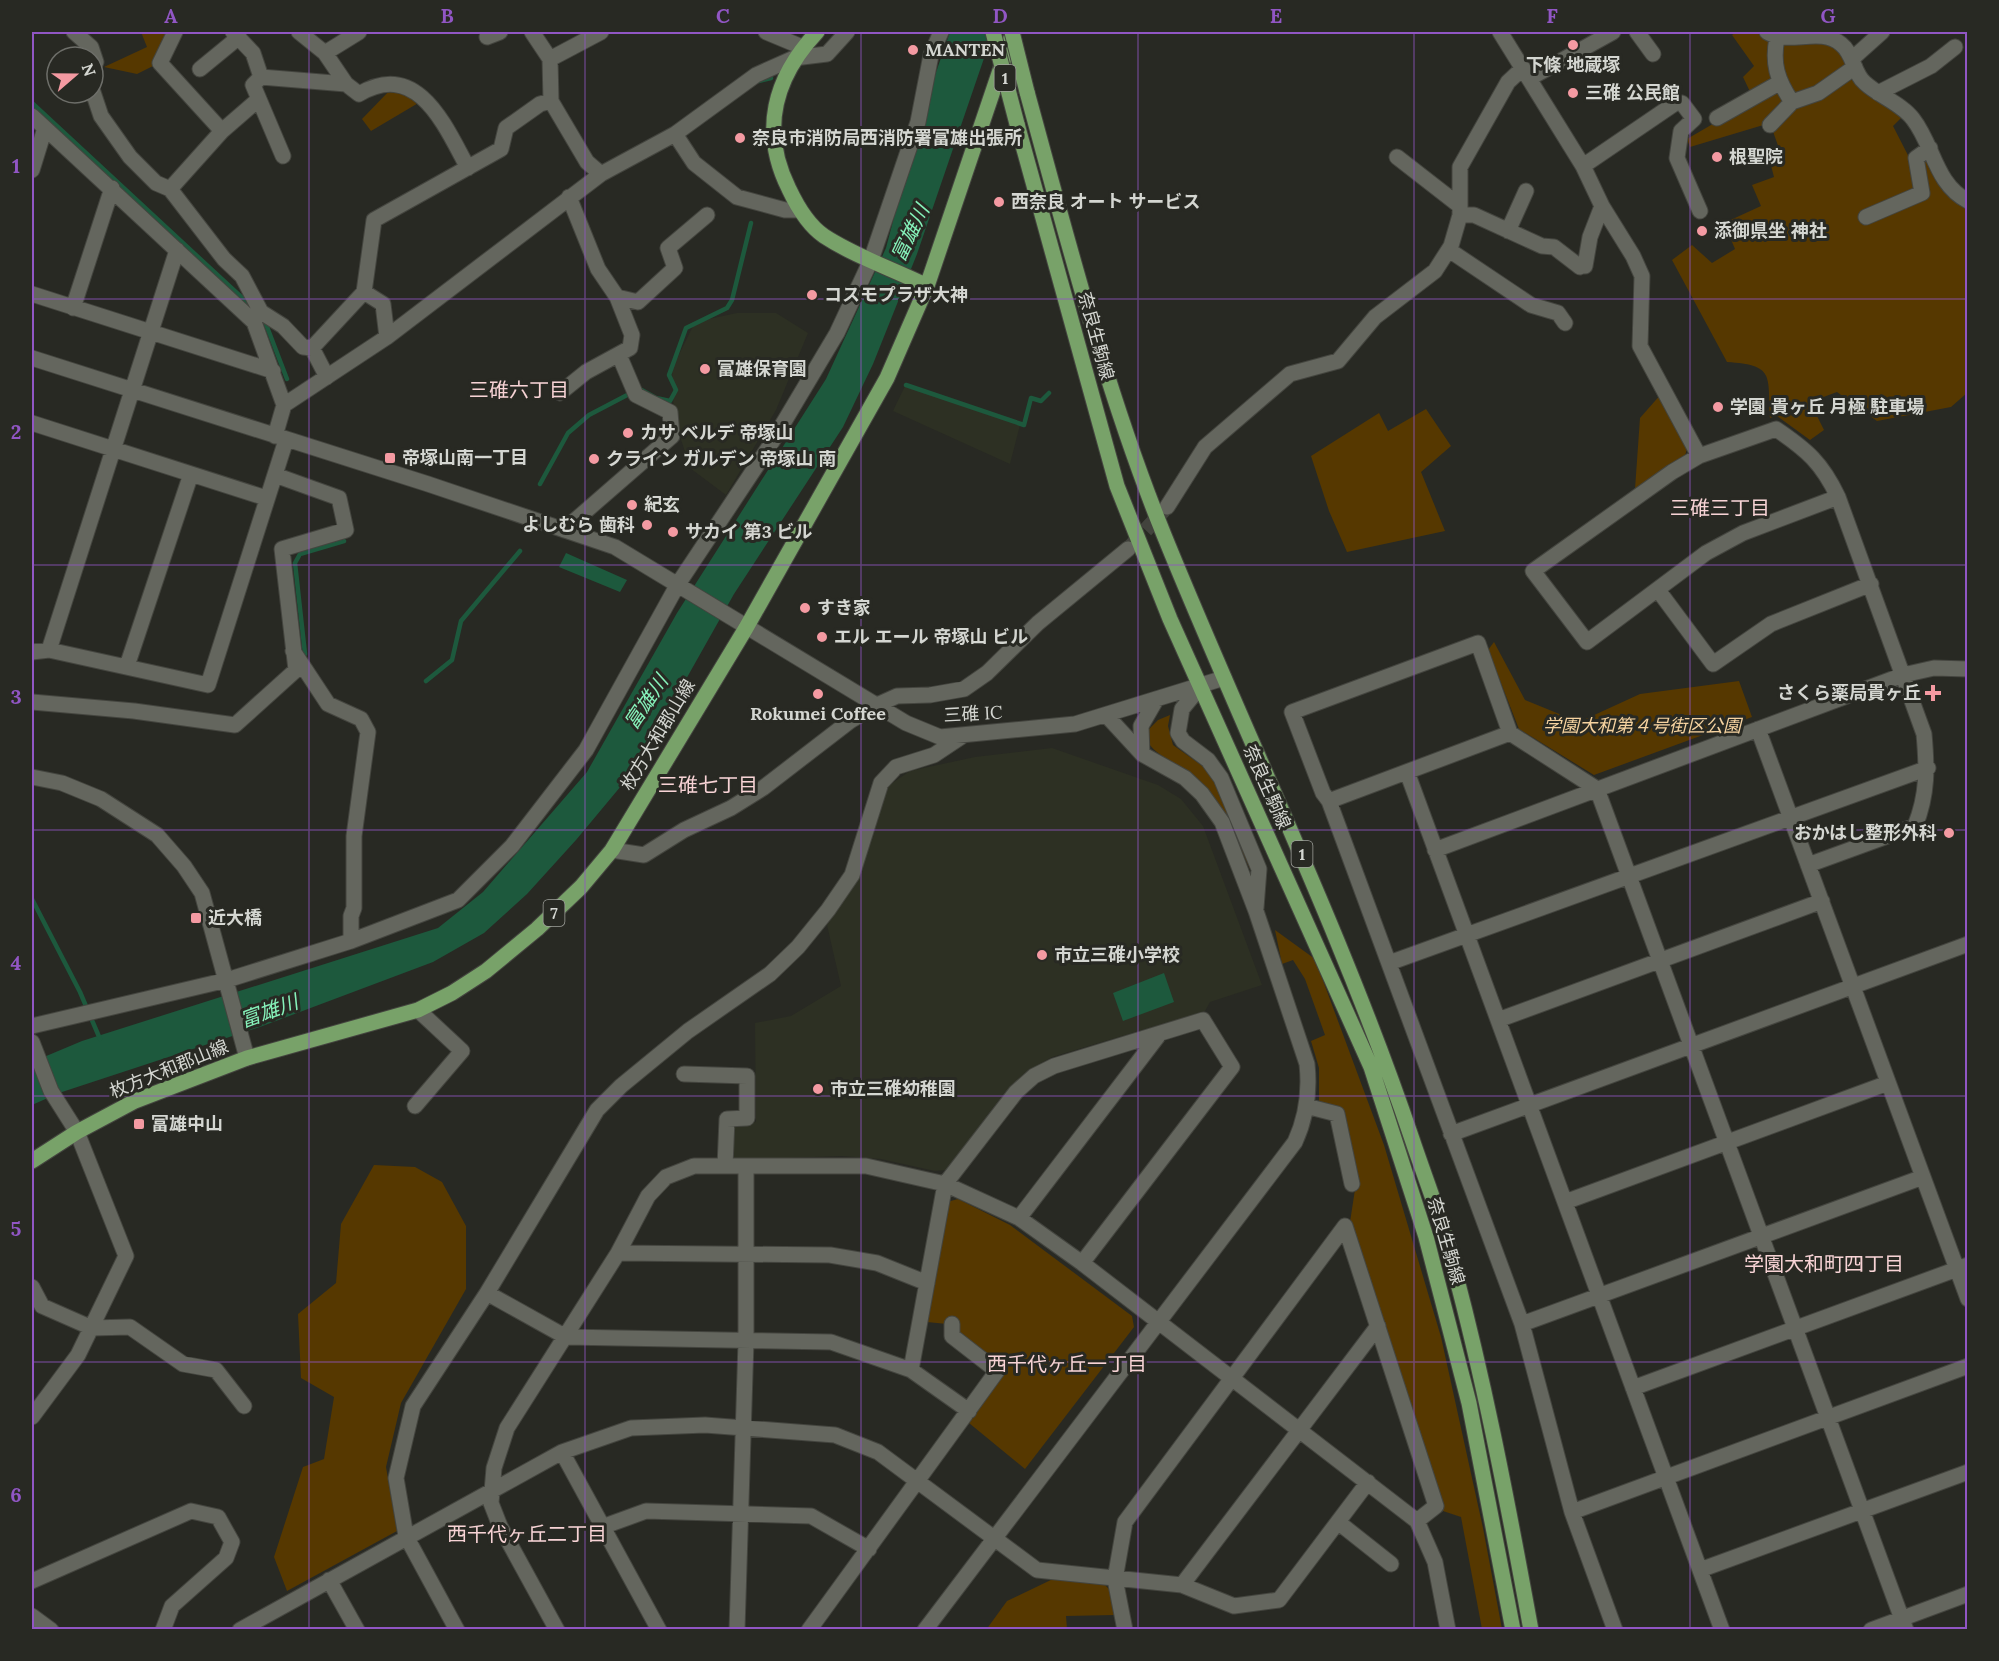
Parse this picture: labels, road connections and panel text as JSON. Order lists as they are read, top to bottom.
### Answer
{
  "streets": {
    "main road": [
      "1",
      "奈良生駒線",
      "枚方大和郡山線",
      "7"
    ],
    "street": ["三碓 IC"]
  },
  "crossings": [
    ["奈良生駒線", "三碓 IC"],
    ["奈良生駒線", "枚方大和郡山線"],
    ["三碓 IC", "枚方大和郡山線"]
  ],
  "districts": [
    "三碓六丁目",
    "三碓三丁目",
    "三碓七丁目",
    "学園大和町四丁目",
    "西千代ヶ丘一丁目",
    "西千代ヶ丘二丁目"
  ],
  "water": ["富雄川"],
  "parks": ["学園大和第４号街区公園"],
  "places": {
    "other": [
      "下條 地蔵塚",
      "MANTEN",
      "三碓 公民館",
      "奈良市消防局西消防署富雄出張所",
      "根聖院",
      "西奈良 オート サービス",
      "添御県坐 神社",
      "コスモプラザ大神",
      "富雄保育園",
      "学園 貴ヶ丘 月極 駐車場",
      "カサ ベルデ 帝塚山",
      "クライン ガルデン 帝塚山 南",
      "紀玄",
      "よしむら 歯科",
      "サカイ 第3 ビル",
      "すき家",
      "エル エール 帝塚山 ビル",
      "Rokumei Coffee",
      "おかはし整形外科",
      "市立三碓小学校",
      "市立三碓幼稚園"
    ],
    "transit": ["帝塚山南一丁目", "近大橋", "富雄中山"],
    "health": ["さくら薬局貴ヶ丘"]
  },
  "north": "right",
  "grid": {
    "columns": [
      "A",
      "B",
      "C",
      "D",
      "E",
      "F",
      "G"
    ],
    "rows": [
      "1",
      "2",
      "3",
      "4",
      "5",
      "6"
    ]
  }
}
